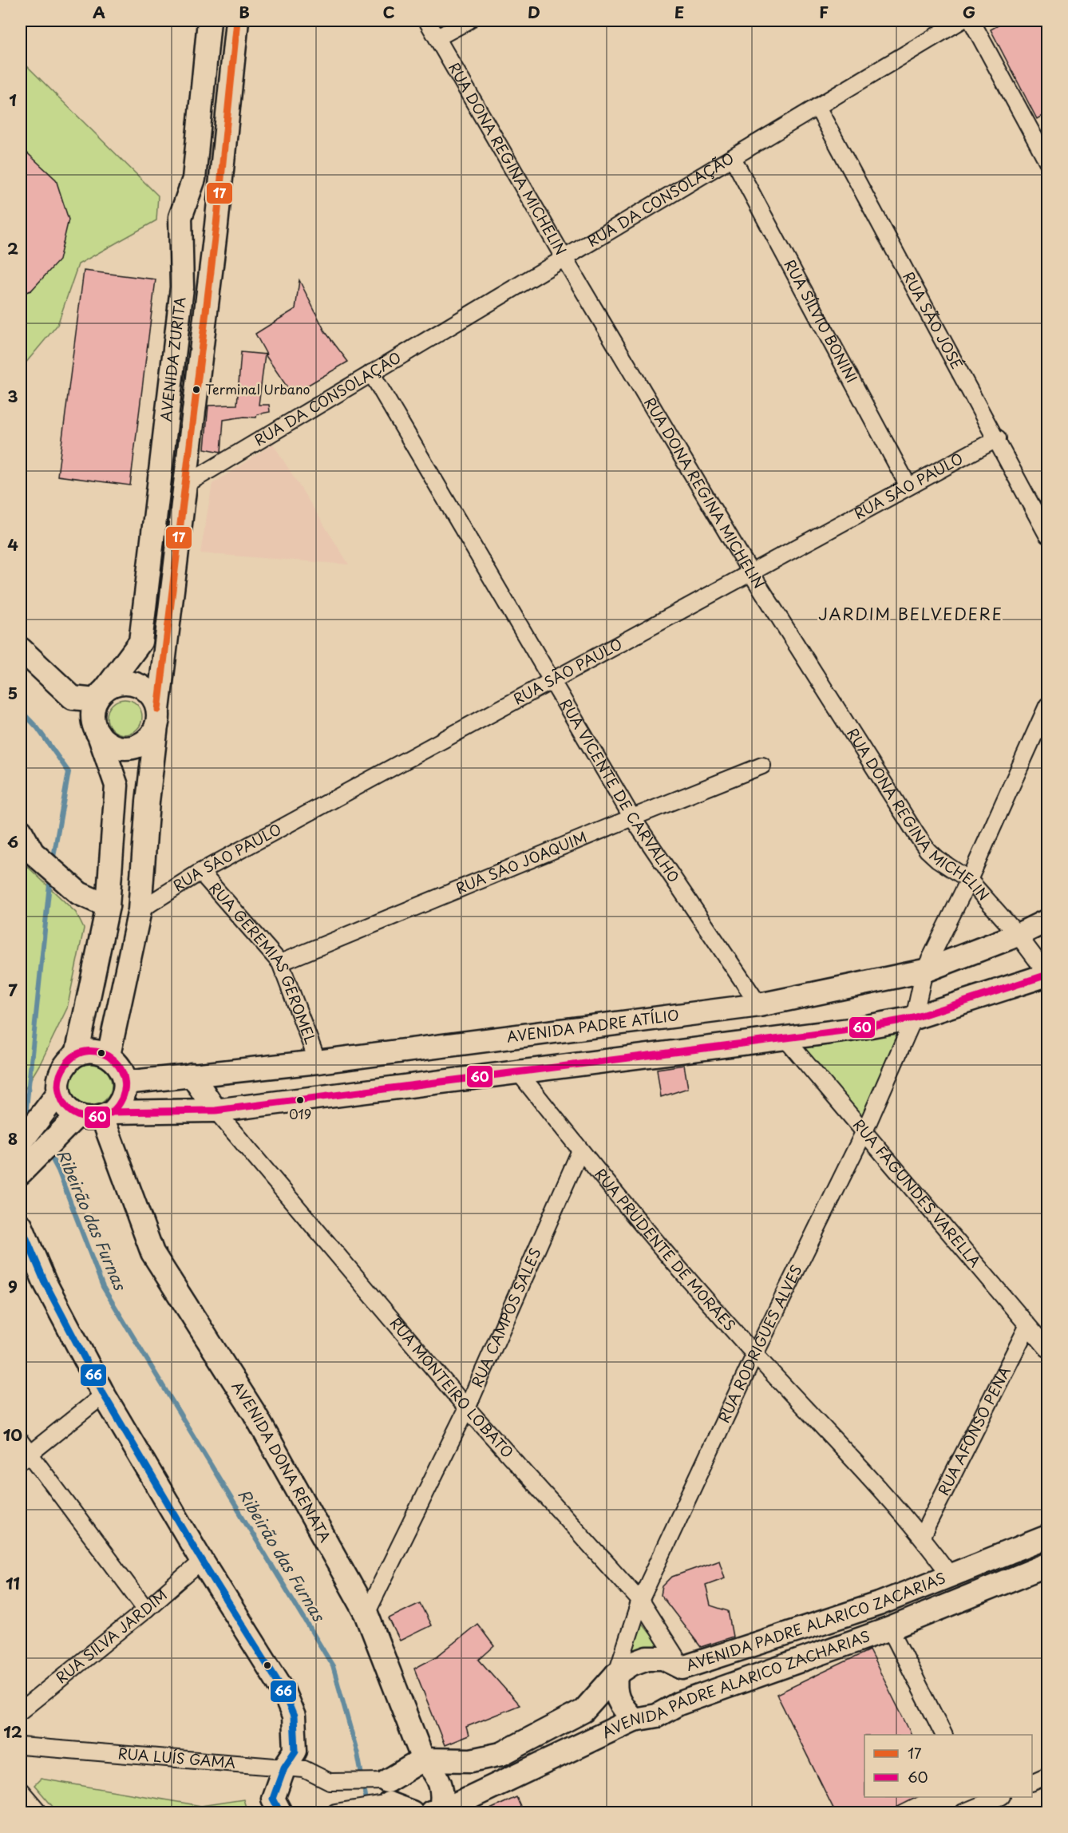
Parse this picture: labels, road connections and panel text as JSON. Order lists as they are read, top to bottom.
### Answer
{
  "streets": {
    "street": [
      "RUA DONA REGINA MICHELIN",
      "RUA DA CONSOLAÇÃO",
      "RUA SÃO JOSÉ",
      "RUA SÍLVIO BONINI",
      "AVENIDA ZURITA",
      "RUA SÃO PAULO",
      "RUA VICENTE DE CARVALHO",
      "RUA SÃO JOAQUIM",
      "RUA GEREMIAS GEROMEL",
      "AVENIDA PADRE ATÍLIO",
      "RUA FAGUNDES VARELLA",
      "RUA PRUDENTE DE MORAES",
      "RUA CAMPOS SALES",
      "RUA RODRIGUES ALVES",
      "RUA MONTEIRO LOBATO",
      "RUA AFONSO PENA",
      "AVENIDA DONA RENATA",
      "AVENIDA PADRE ALARICO ZACARIAS",
      "RUA SILVA JARDIM",
      "AVENIDA PADRE ALARICO ZACHARIAS",
      "RUA LUÍS GAMA"
    ]
  },
  "crossings": [
    ["RUA DONA REGINA MICHELIN", "RUA DA CONSOLAÇÃO"],
    ["RUA DONA REGINA MICHELIN", "RUA SÃO PAULO"],
    ["RUA DONA REGINA MICHELIN", "AVENIDA PADRE ATÍLIO"],
    ["RUA DONA REGINA MICHELIN", "RUA RODRIGUES ALVES"],
    ["RUA DA CONSOLAÇÃO", "RUA SÃO JOSÉ"],
    ["RUA DA CONSOLAÇÃO", "RUA SÍLVIO BONINI"],
    ["RUA DA CONSOLAÇÃO", "AVENIDA ZURITA"],
    ["RUA DA CONSOLAÇÃO", "RUA VICENTE DE CARVALHO"],
    ["RUA SÃO JOSÉ", "RUA SÃO PAULO"],
    ["RUA SÍLVIO BONINI", "RUA SÃO PAULO"],
    ["AVENIDA ZURITA", "RUA SÃO PAULO"],
    ["AVENIDA ZURITA", "AVENIDA PADRE ATÍLIO"],
    ["AVENIDA ZURITA", "AVENIDA DONA RENATA"],
    ["RUA SÃO PAULO", "RUA VICENTE DE CARVALHO"],
    ["RUA SÃO PAULO", "RUA GEREMIAS GEROMEL"],
    ["RUA VICENTE DE CARVALHO", "RUA SÃO JOAQUIM"],
    ["RUA VICENTE DE CARVALHO", "AVENIDA PADRE ATÍLIO"],
    ["RUA SÃO JOAQUIM", "RUA GEREMIAS GEROMEL"],
    ["RUA GEREMIAS GEROMEL", "AVENIDA PADRE ATÍLIO"],
    ["AVENIDA PADRE ATÍLIO", "RUA RODRIGUES ALVES"],
    ["AVENIDA PADRE ATÍLIO", "AVENIDA DONA RENATA"],
    ["RUA FAGUNDES VARELLA", "RUA RODRIGUES ALVES"],
    ["RUA FAGUNDES VARELLA", "RUA AFONSO PENA"],
    ["RUA PRUDENTE DE MORAES", "RUA CAMPOS SALES"],
    ["RUA PRUDENTE DE MORAES", "RUA RODRIGUES ALVES"],
    ["RUA PRUDENTE DE MORAES", "RUA AFONSO PENA"],
    ["RUA PRUDENTE DE MORAES", "AVENIDA PADRE ALARICO ZACARIAS"],
    ["RUA CAMPOS SALES", "RUA MONTEIRO LOBATO"],
    ["RUA CAMPOS SALES", "AVENIDA DONA RENATA"],
    ["RUA RODRIGUES ALVES", "RUA MONTEIRO LOBATO"],
    ["RUA RODRIGUES ALVES", "AVENIDA PADRE ALARICO ZACARIAS"],
    ["RUA RODRIGUES ALVES", "AVENIDA PADRE ALARICO ZACHARIAS"],
    ["RUA MONTEIRO LOBATO", "AVENIDA PADRE ALARICO ZACARIAS"],
    ["RUA MONTEIRO LOBATO", "AVENIDA PADRE ALARICO ZACHARIAS"],
    ["AVENIDA DONA RENATA", "AVENIDA PADRE ALARICO ZACARIAS"],
    ["AVENIDA DONA RENATA", "AVENIDA PADRE ALARICO ZACHARIAS"],
    ["AVENIDA PADRE ALARICO ZACARIAS", "AVENIDA PADRE ALARICO ZACHARIAS"]
  ],
  "districts": ["JARDIM BELVEDERE"],
  "water": ["Ribeirão das Furnas"],
  "places": ["Terminal Urbano", "019"],
  "lines": ["transit line 17", "transit line 60", "transit line 66"],
  "legend": ["17", "60"],
  "grid": {
    "columns": [
      "A",
      "B",
      "C",
      "D",
      "E",
      "F",
      "G"
    ],
    "rows": [
      "1",
      "2",
      "3",
      "4",
      "5",
      "6",
      "7",
      "8",
      "9",
      "10",
      "11",
      "12"
    ]
  }
}
